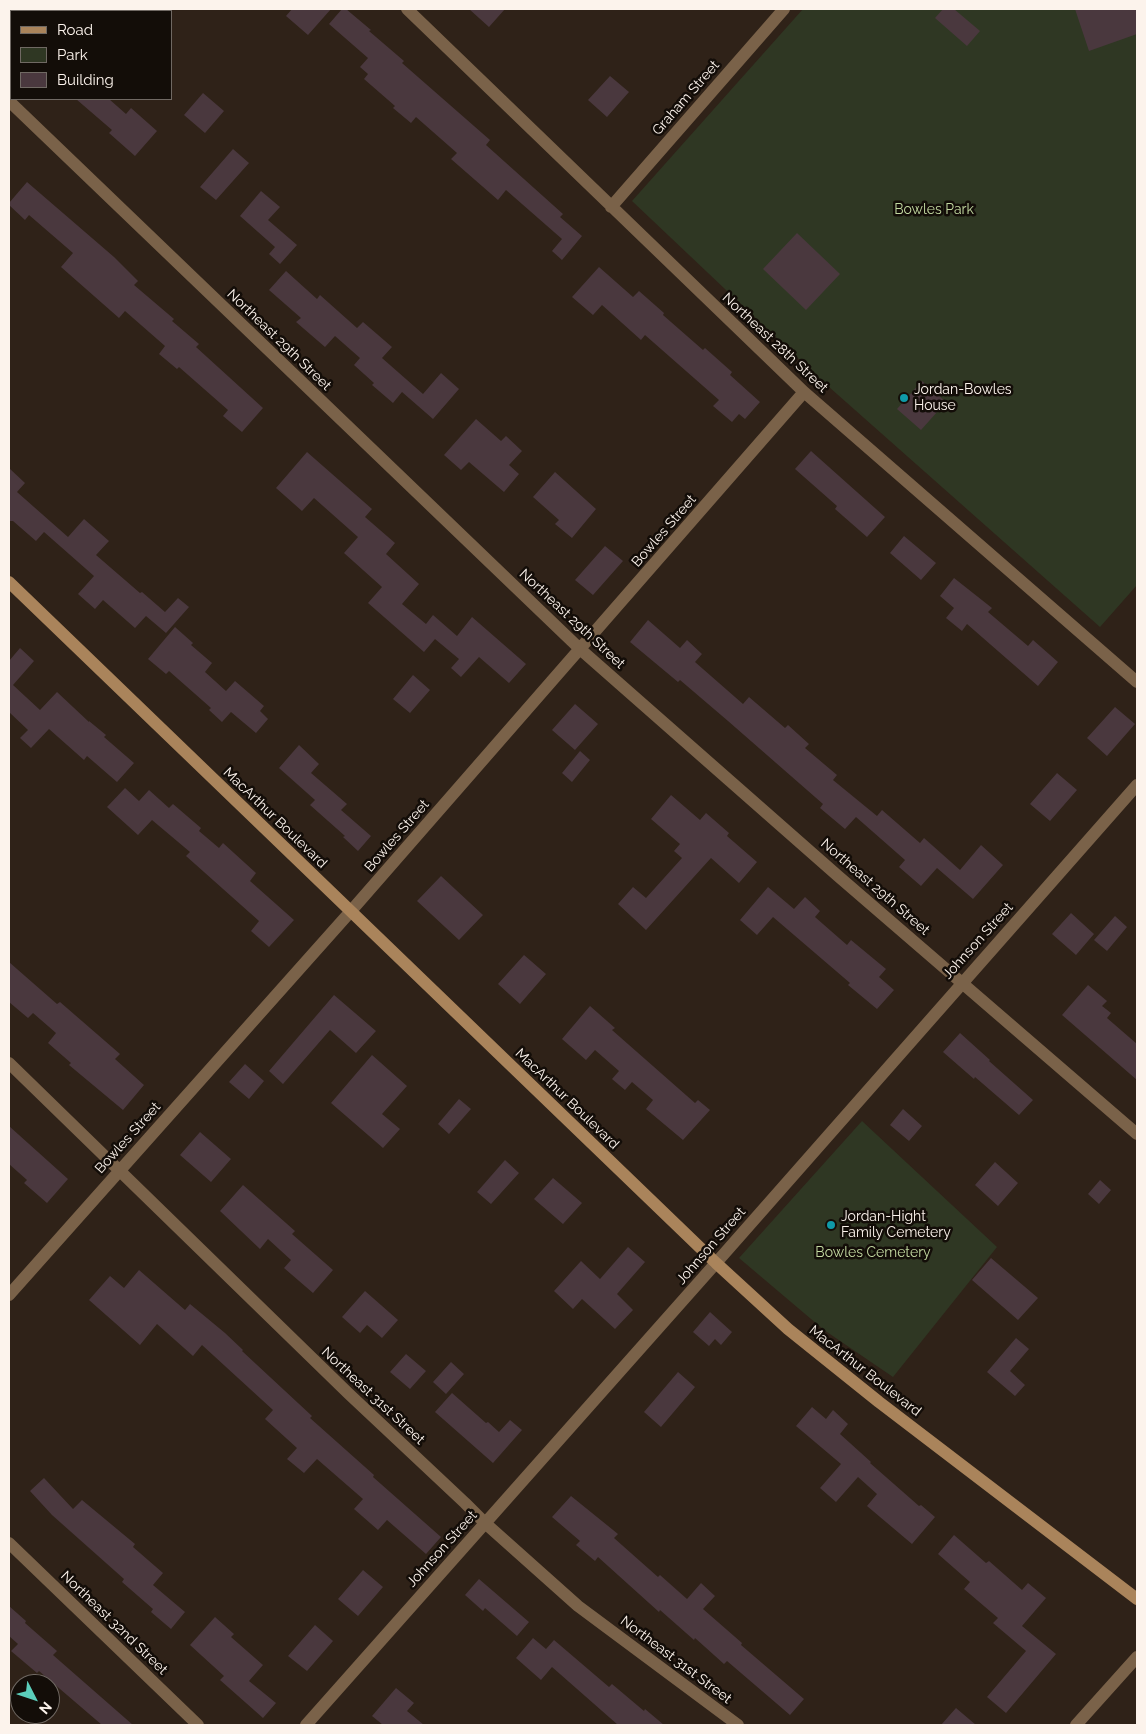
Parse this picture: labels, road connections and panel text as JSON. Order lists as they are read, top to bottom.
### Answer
{
  "streets": {
    "main road": ["MacArthur Boulevard"],
    "street": [
      "Graham Street",
      "Northeast 29th Street",
      "Northeast 28th Street",
      "Bowles Street",
      "Johnson Street",
      "Northeast 31st Street",
      "Northeast 32nd Street"
    ]
  },
  "crossings": [
    ["Graham Street", "Northeast 28th Street"],
    ["Northeast 29th Street", "Bowles Street"],
    ["Northeast 29th Street", "Johnson Street"],
    ["Northeast 28th Street", "Bowles Street"],
    ["Bowles Street", "MacArthur Boulevard"],
    ["Bowles Street", "Northeast 31st Street"],
    ["MacArthur Boulevard", "Johnson Street"],
    ["Johnson Street", "Northeast 31st Street"]
  ],
  "parks": ["Bowles Park", "Bowles Cemetery"],
  "places": ["Jordan-Bowles House", "Jordan-Hight Family Cemetery"],
  "legend": ["Road", "Park", "Building"],
  "north": "bottom right"
}
